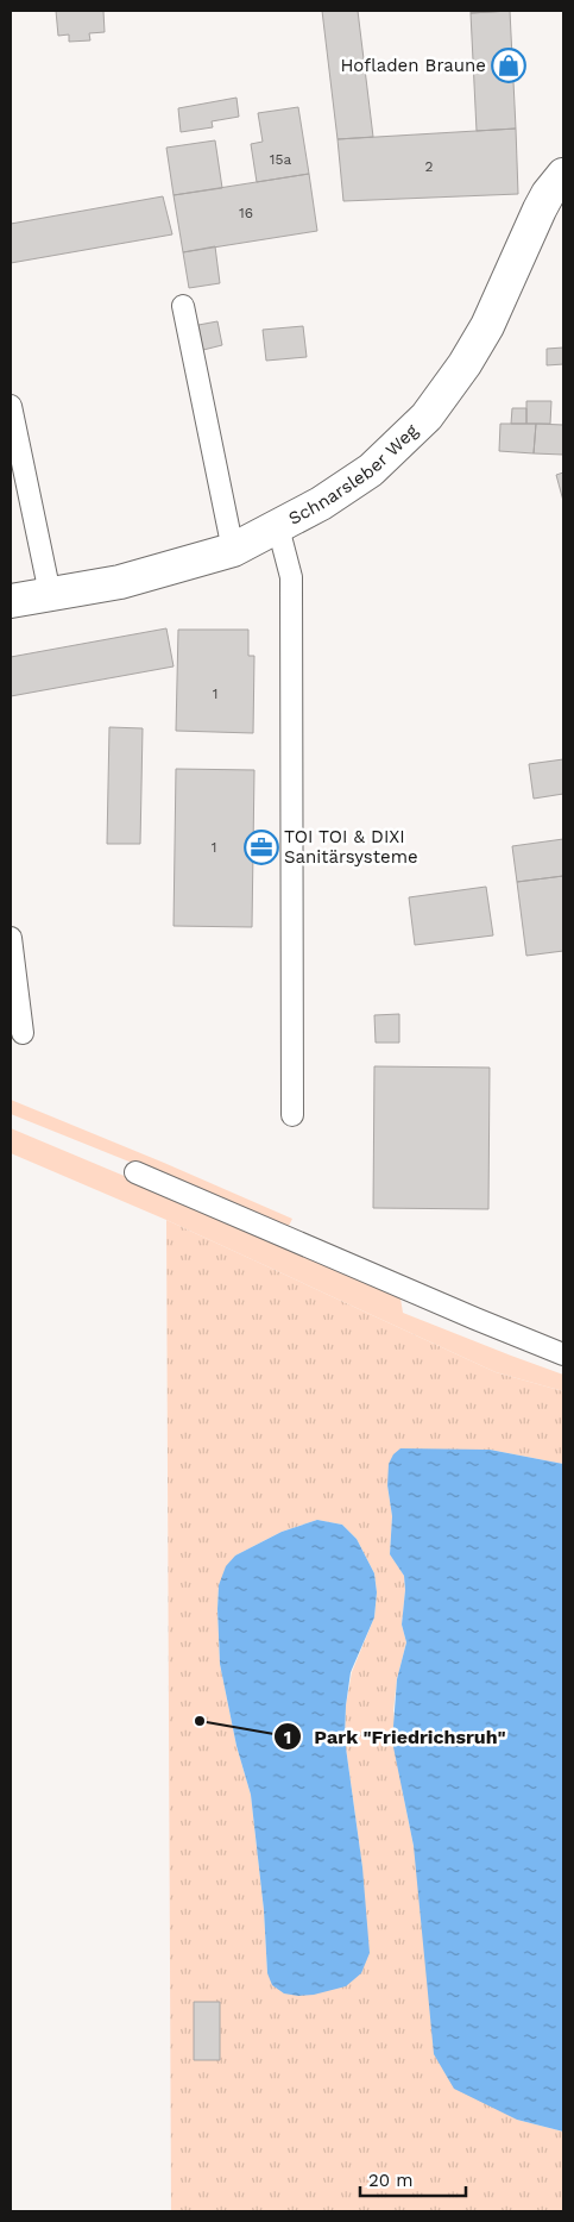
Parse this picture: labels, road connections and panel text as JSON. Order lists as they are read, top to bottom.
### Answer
{
  "streets": {
    "street": ["Schnarsleber Weg"]
  },
  "places": {
    "shop": ["Hofladen Braune"],
    "office": ["TOI TOI & DIXI Sanitärsysteme"],
    "other": ["Park \"Friedrichsruh\""]
  },
  "house_numbers": [
    "15a",
    "2",
    "16",
    "1",
    "1"
  ],
  "scale_bar": "20 m"
}
